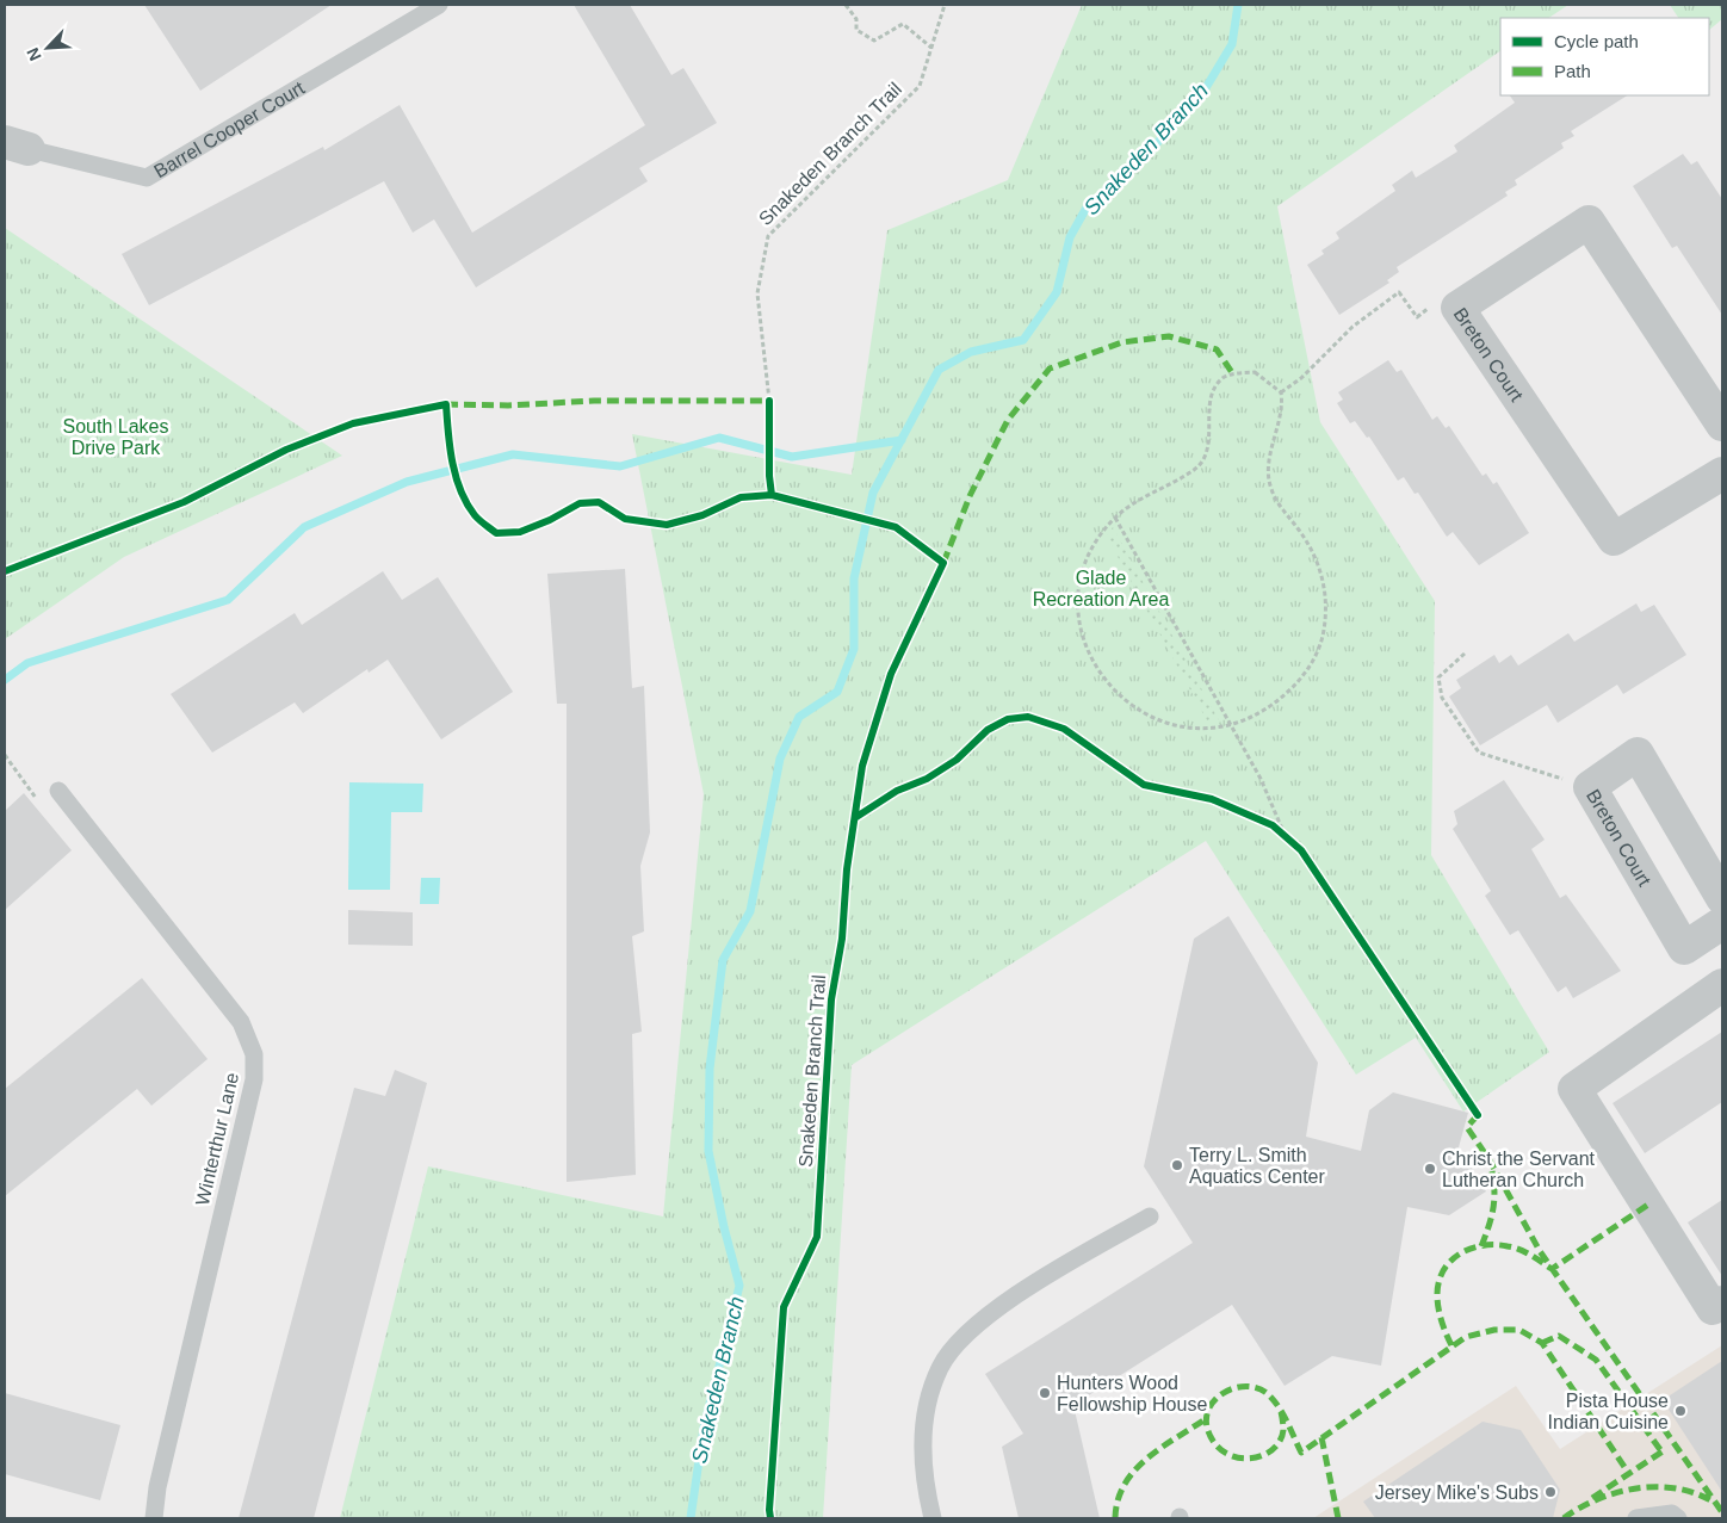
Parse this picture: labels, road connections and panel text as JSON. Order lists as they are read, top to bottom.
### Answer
{
  "streets": {
    "street": ["Breton Court"],
    "lane": ["Barrel Cooper Court", "Winterthur Lane"],
    "cycle path": ["Snakeden Branch Trail"]
  },
  "water": ["Snakeden Branch"],
  "parks": ["South Lakes Drive Park", "Glade Recreation Area"],
  "places": [
    "Terry L. Smith Aquatics Center",
    "Christ the Servant Lutheran Church",
    "Hunters Wood Fellowship House",
    "Pista House Indian Cuisine",
    "Jersey Mike's Subs"
  ],
  "legend": ["Cycle path", "Path"],
  "north": "bottom left"
}
